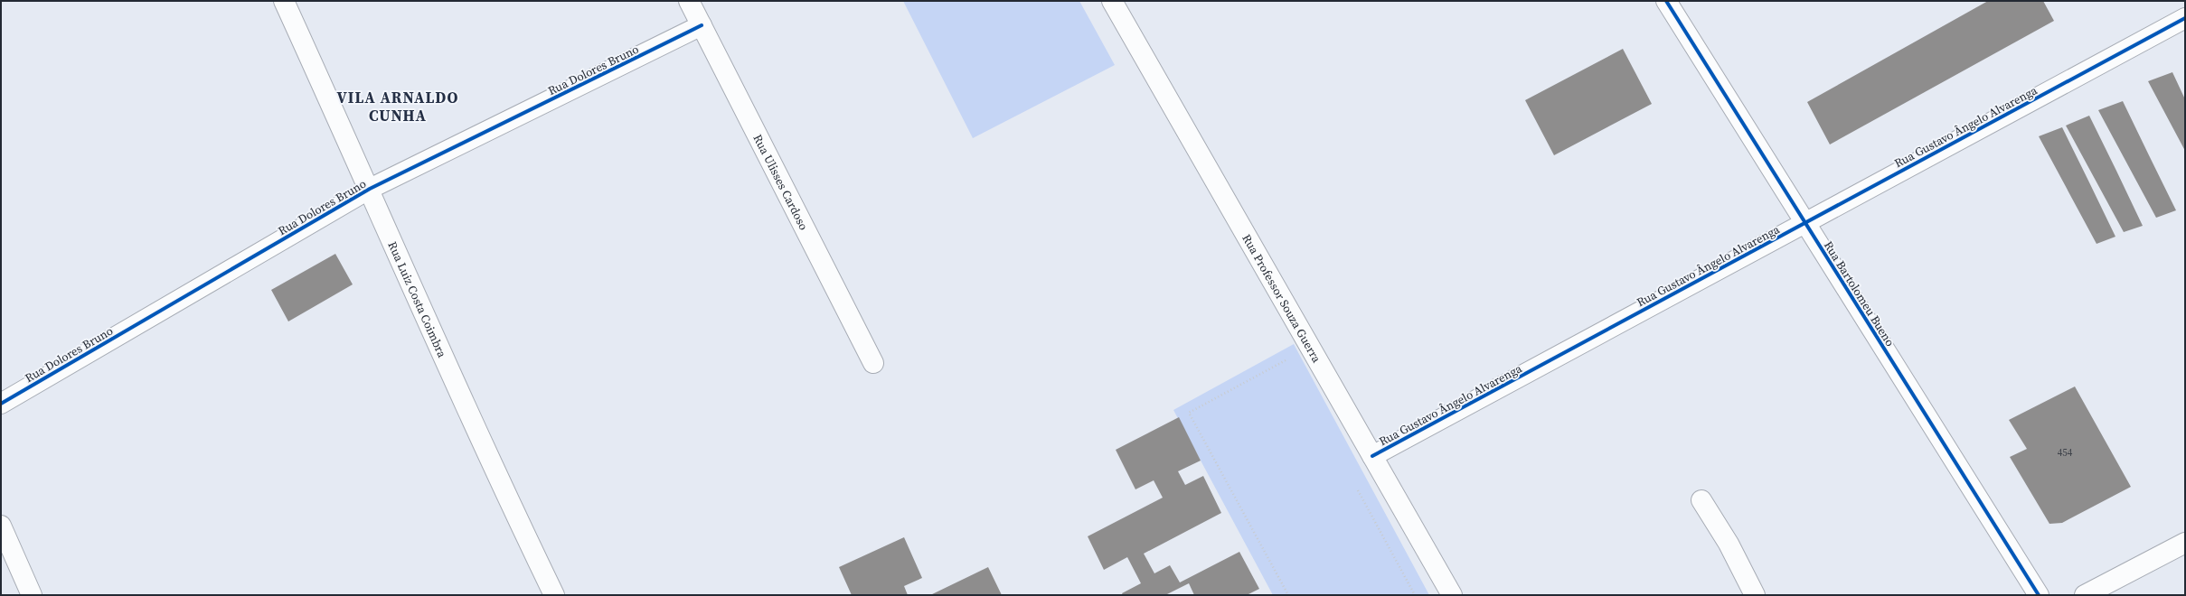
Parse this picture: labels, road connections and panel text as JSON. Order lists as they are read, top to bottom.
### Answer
{
  "streets": {
    "street": [
      "Rua Dolores Bruno",
      "Rua Gustavo Ângelo Alvarenga",
      "Rua Ulisses Cardoso",
      "Rua Bartolomeu Bueno",
      "Rua Professor Souza Guerra",
      "Rua Luiz Costa Coimbra"
    ]
  },
  "crossings": [
    ["Rua Dolores Bruno", "Rua Ulisses Cardoso"],
    ["Rua Dolores Bruno", "Rua Luiz Costa Coimbra"],
    ["Rua Gustavo Ângelo Alvarenga", "Rua Bartolomeu Bueno"],
    ["Rua Gustavo Ângelo Alvarenga", "Rua Professor Souza Guerra"]
  ],
  "districts": ["VILA ARNALDO CUNHA"],
  "house_numbers": ["454"]
}
